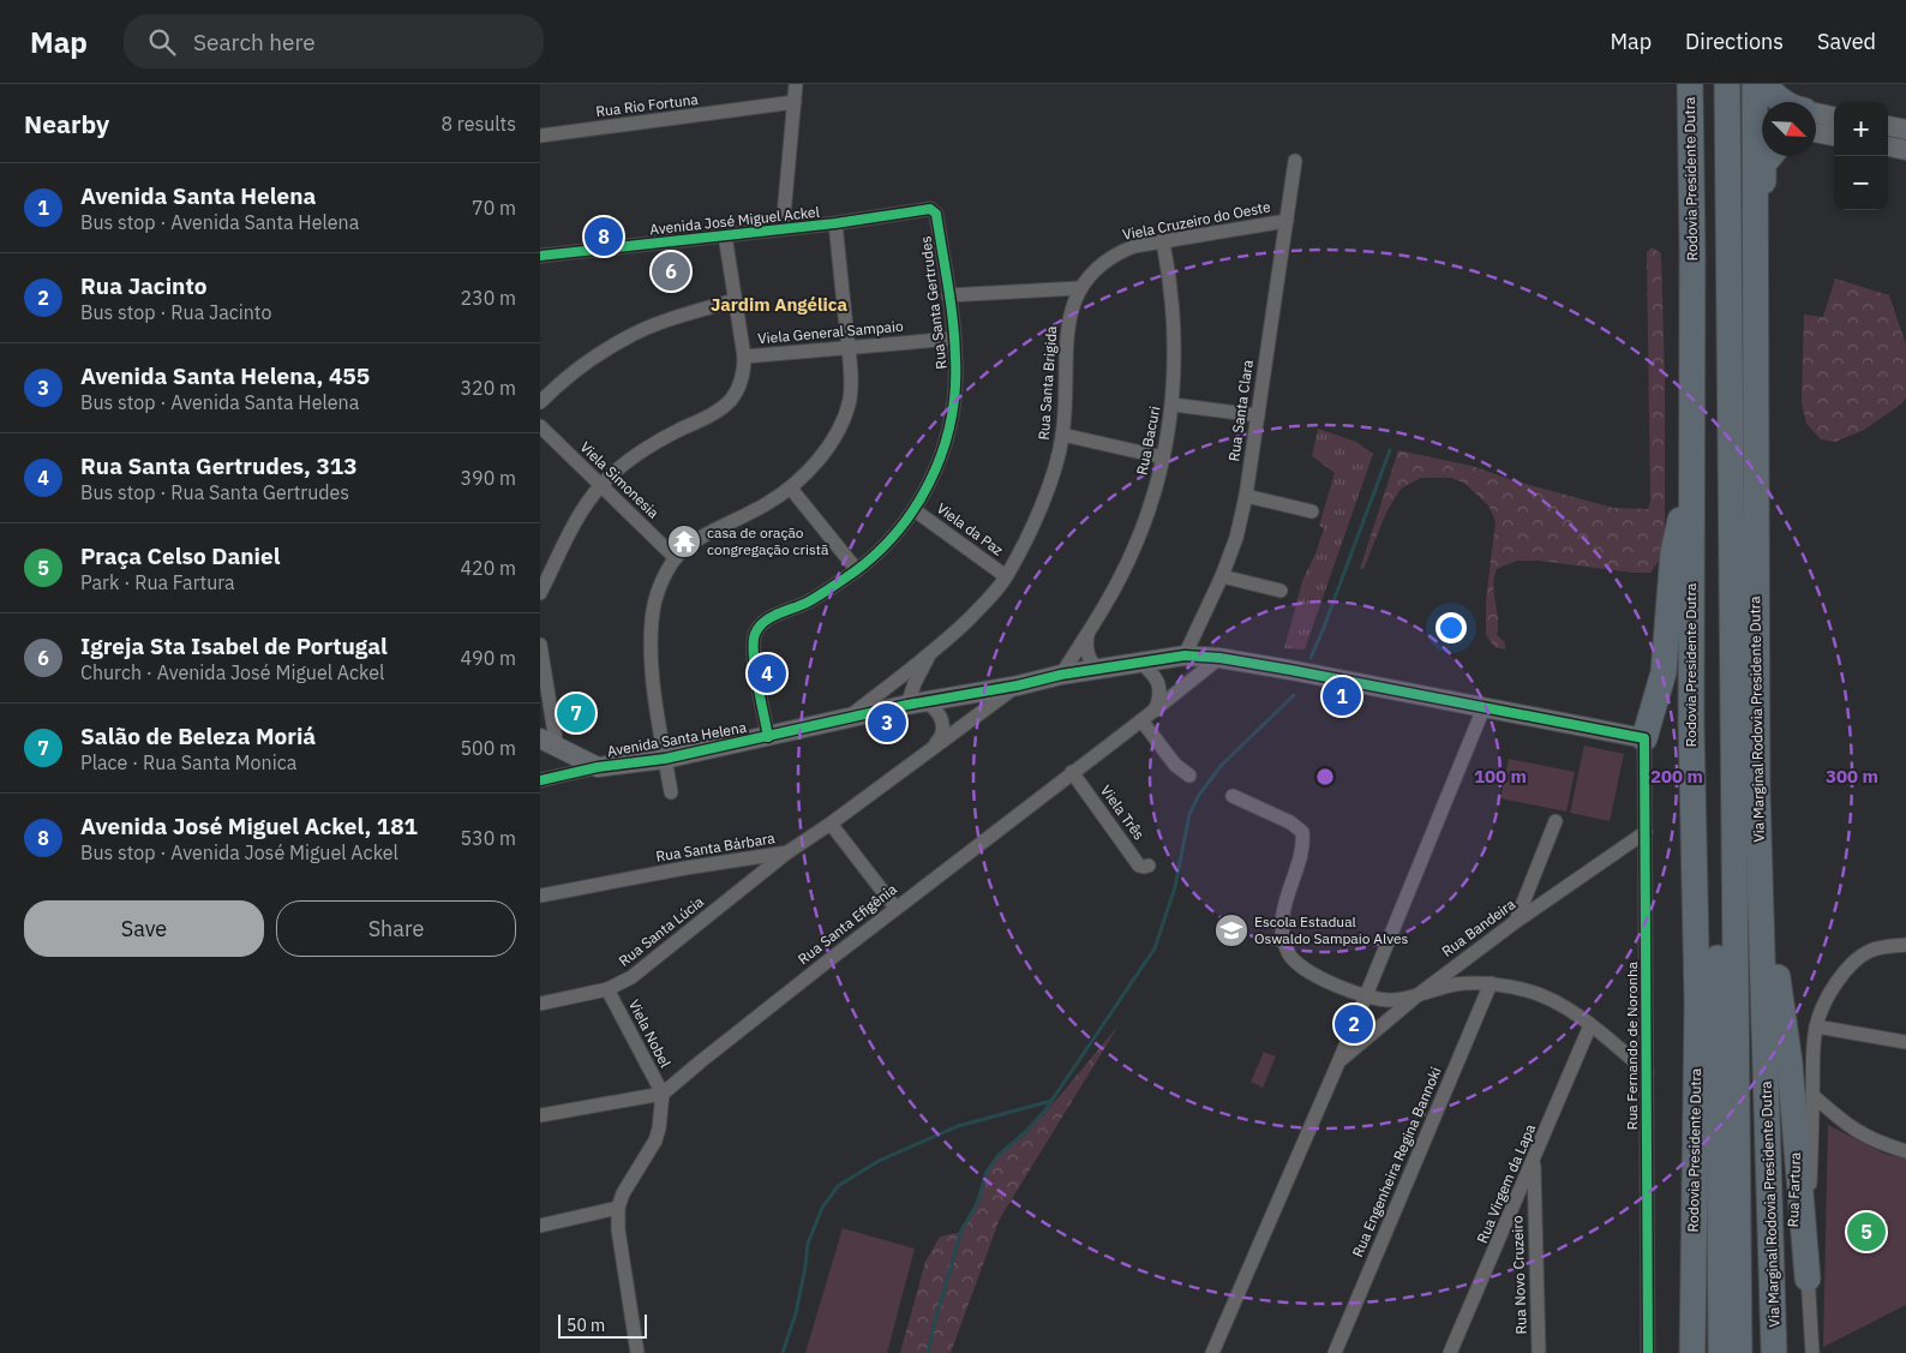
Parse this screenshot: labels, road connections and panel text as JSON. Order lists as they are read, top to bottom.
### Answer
{
  "streets": {
    "highway": ["Rodovia Presidente Dutra", "Via Marginal Rodovia Presidente Dutra"],
    "street": [
      "Rua Rio Fortuna",
      "Avenida José Miguel Ackel",
      "Viela Cruzeiro do Oeste",
      "Rua Santa Gertrudes",
      "Viela General Sampaio",
      "Rua Santa Brigida",
      "Rua Santa Clara",
      "Rua Bacuri",
      "Viela Simonesia",
      "Viela da Paz",
      "Avenida Santa Helena",
      "Viela Três",
      "Rua Santa Bárbara",
      "Rua Santa Efigênia",
      "Rua Bandeira",
      "Rua Santa Lúcia",
      "Viela Nobel",
      "Rua Fernando de Noronha",
      "Rua Engenheira Regina Bannoki",
      "Rua Virgem da Lapa",
      "Rua Fartura",
      "Rua Novo Cruzeiro"
    ]
  },
  "crossings": [
    ["Avenida José Miguel Ackel", "Rua Santa Gertrudes"],
    ["Viela Cruzeiro do Oeste", "Rua Santa Brigida"],
    ["Viela Cruzeiro do Oeste", "Rua Santa Clara"],
    ["Viela Cruzeiro do Oeste", "Rua Bacuri"],
    ["Rua Santa Gertrudes", "Viela General Sampaio"],
    ["Rua Santa Gertrudes", "Viela da Paz"],
    ["Rua Santa Gertrudes", "Avenida Santa Helena"],
    ["Rua Santa Brigida", "Viela da Paz"],
    ["Rua Santa Brigida", "Avenida Santa Helena"],
    ["Rua Santa Clara", "Avenida Santa Helena"],
    ["Rua Bacuri", "Avenida Santa Helena"],
    ["Avenida Santa Helena", "Rua Santa Bárbara"],
    ["Avenida Santa Helena", "Rua Santa Efigênia"],
    ["Avenida Santa Helena", "Rua Fernando de Noronha"],
    ["Viela Três", "Rua Santa Efigênia"],
    ["Rua Santa Bárbara", "Rua Santa Lúcia"],
    ["Rua Santa Efigênia", "Viela Nobel"],
    ["Rua Bandeira", "Rua Fernando de Noronha"],
    ["Rua Santa Lúcia", "Viela Nobel"],
    ["Rua Virgem da Lapa", "Rua Novo Cruzeiro"]
  ],
  "districts": ["Jardim Angélica"],
  "places": {
    "temple": ["casa de oração congregação cristã"],
    "school or university": ["Escola Estadual Oswaldo Sampaio Alves"]
  },
  "scale_bar": "50 m",
  "north": "bottom right",
  "page": {
    "header": "Map",
    "search": "Search here",
    "nav": ["Map", "Directions", "Saved"],
    "heading": ["Nearby", "8 results"],
    "map_buttons": ["+", "−"],
    "list": [
      {
        "mark": "1",
        "name": "Avenida Santa Helena",
        "note": "Bus stop · Avenida Santa Helena",
        "value": "70 m"
      },
      {
        "mark": "2",
        "name": "Rua Jacinto",
        "note": "Bus stop · Rua Jacinto",
        "value": "230 m"
      },
      {
        "mark": "3",
        "name": "Avenida Santa Helena, 455",
        "note": "Bus stop · Avenida Santa Helena",
        "value": "320 m"
      },
      {
        "mark": "4",
        "name": "Rua Santa Gertrudes, 313",
        "note": "Bus stop · Rua Santa Gertrudes",
        "value": "390 m"
      },
      {
        "mark": "5",
        "name": "Praça Celso Daniel",
        "note": "Park · Rua Fartura",
        "value": "420 m"
      },
      {
        "mark": "6",
        "name": "Igreja Sta Isabel de Portugal",
        "note": "Church · Avenida José Miguel Ackel",
        "value": "490 m"
      },
      {
        "mark": "7",
        "name": "Salão de Beleza Moriá",
        "note": "Place · Rua Santa Monica",
        "value": "500 m"
      },
      {
        "mark": "8",
        "name": "Avenida José Miguel Ackel, 181",
        "note": "Bus stop · Avenida José Miguel Ackel",
        "value": "530 m"
      }
    ],
    "pins": [
      "8",
      "6",
      "4",
      "1",
      "7",
      "3",
      "2",
      "5"
    ],
    "buttons": ["Save", "Share"],
    "scale": "50 m"
  },
  "rings": ["100 m", "200 m", "300 m"]
}
